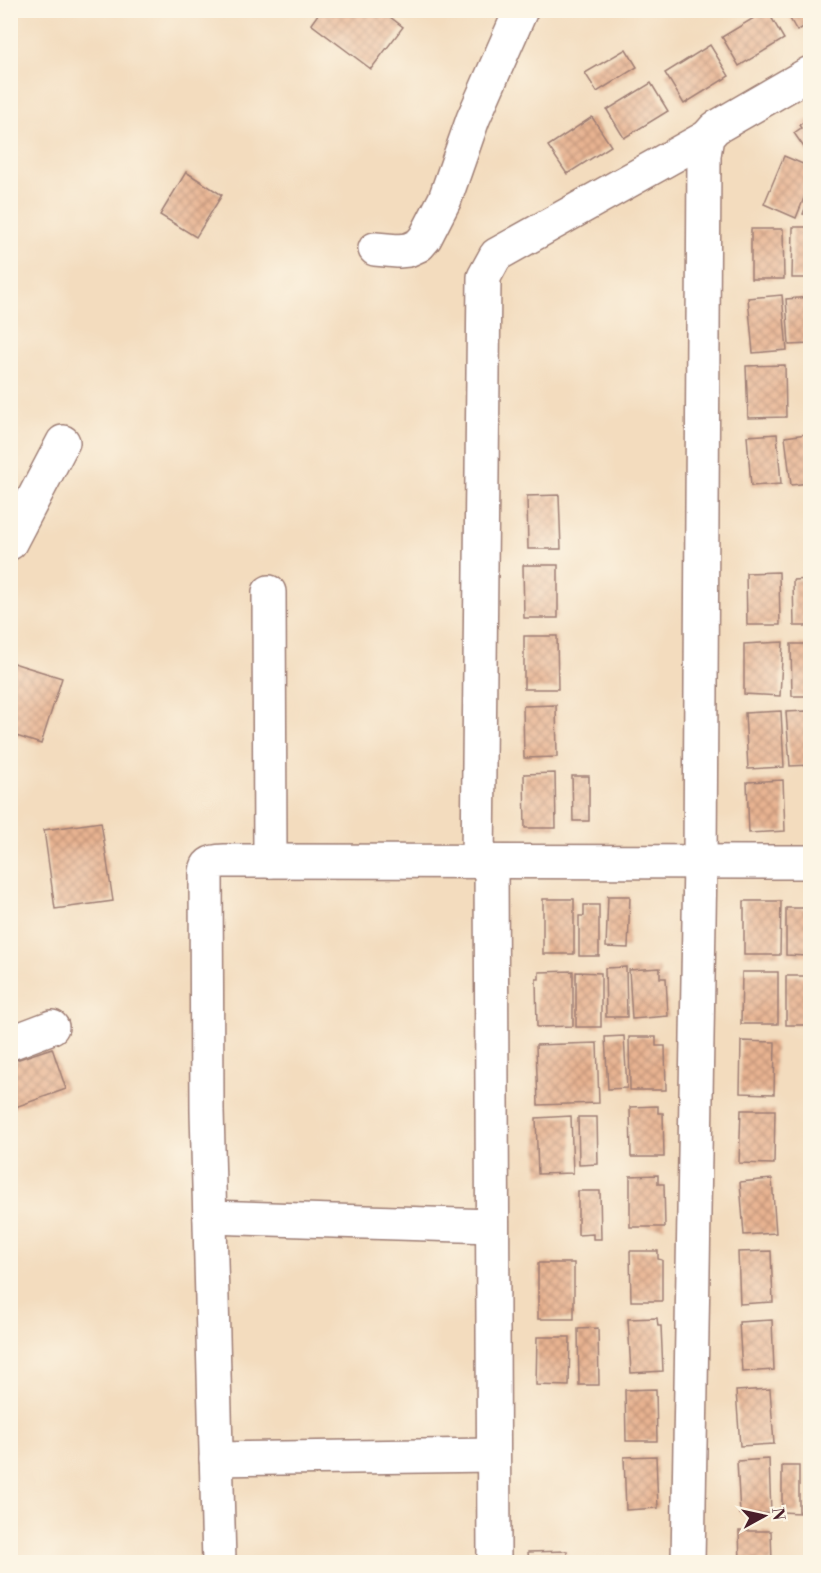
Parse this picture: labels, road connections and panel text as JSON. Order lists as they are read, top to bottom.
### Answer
{
  "north": "right"
}
